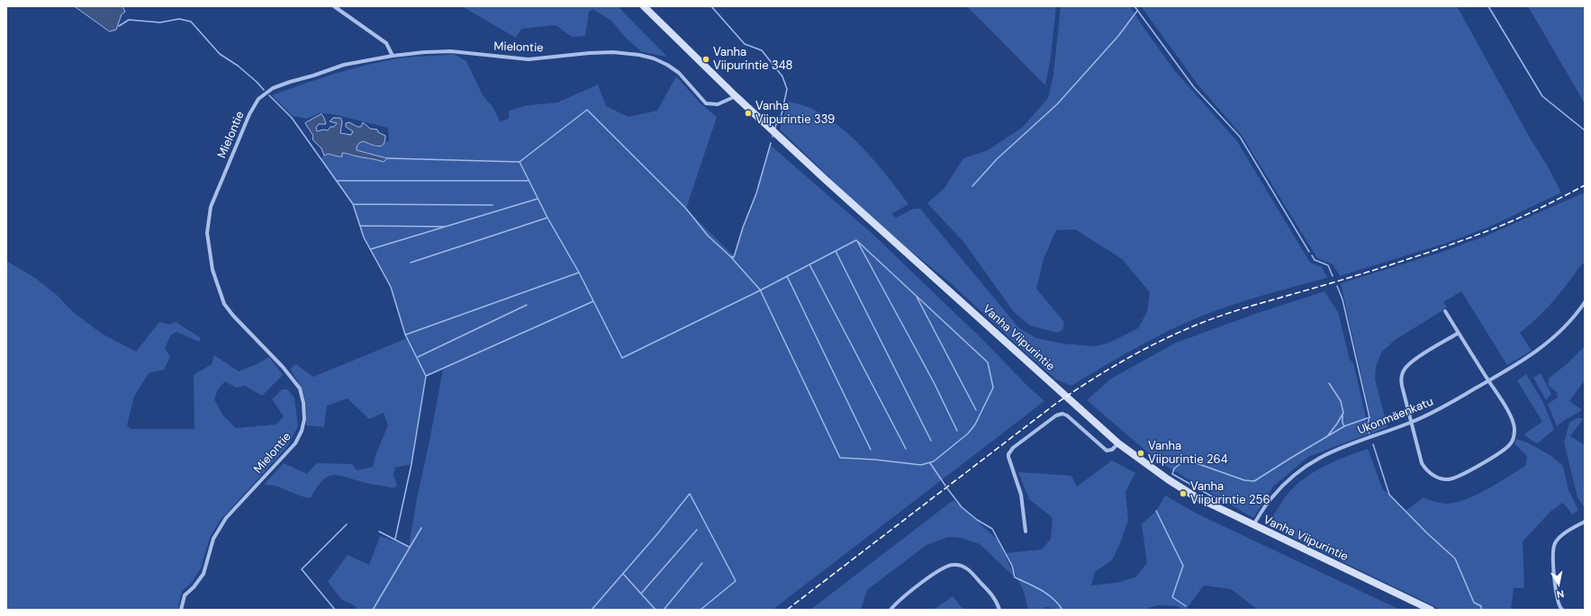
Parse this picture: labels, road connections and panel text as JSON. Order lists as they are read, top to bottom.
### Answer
{
  "streets": {
    "street": ["Mielontie", "Vanha Viipurintie", "Ukonmäenkatu"]
  },
  "crossings": [
    ["Mielontie", "Vanha Viipurintie"],
    ["Vanha Viipurintie", "Ukonmäenkatu"]
  ],
  "places": [
    "Vanha Viipurintie 348",
    "Vanha Viipurintie 339",
    "Vanha Viipurintie 264",
    "Vanha Viipurintie 256"
  ],
  "north": "bottom"
}
